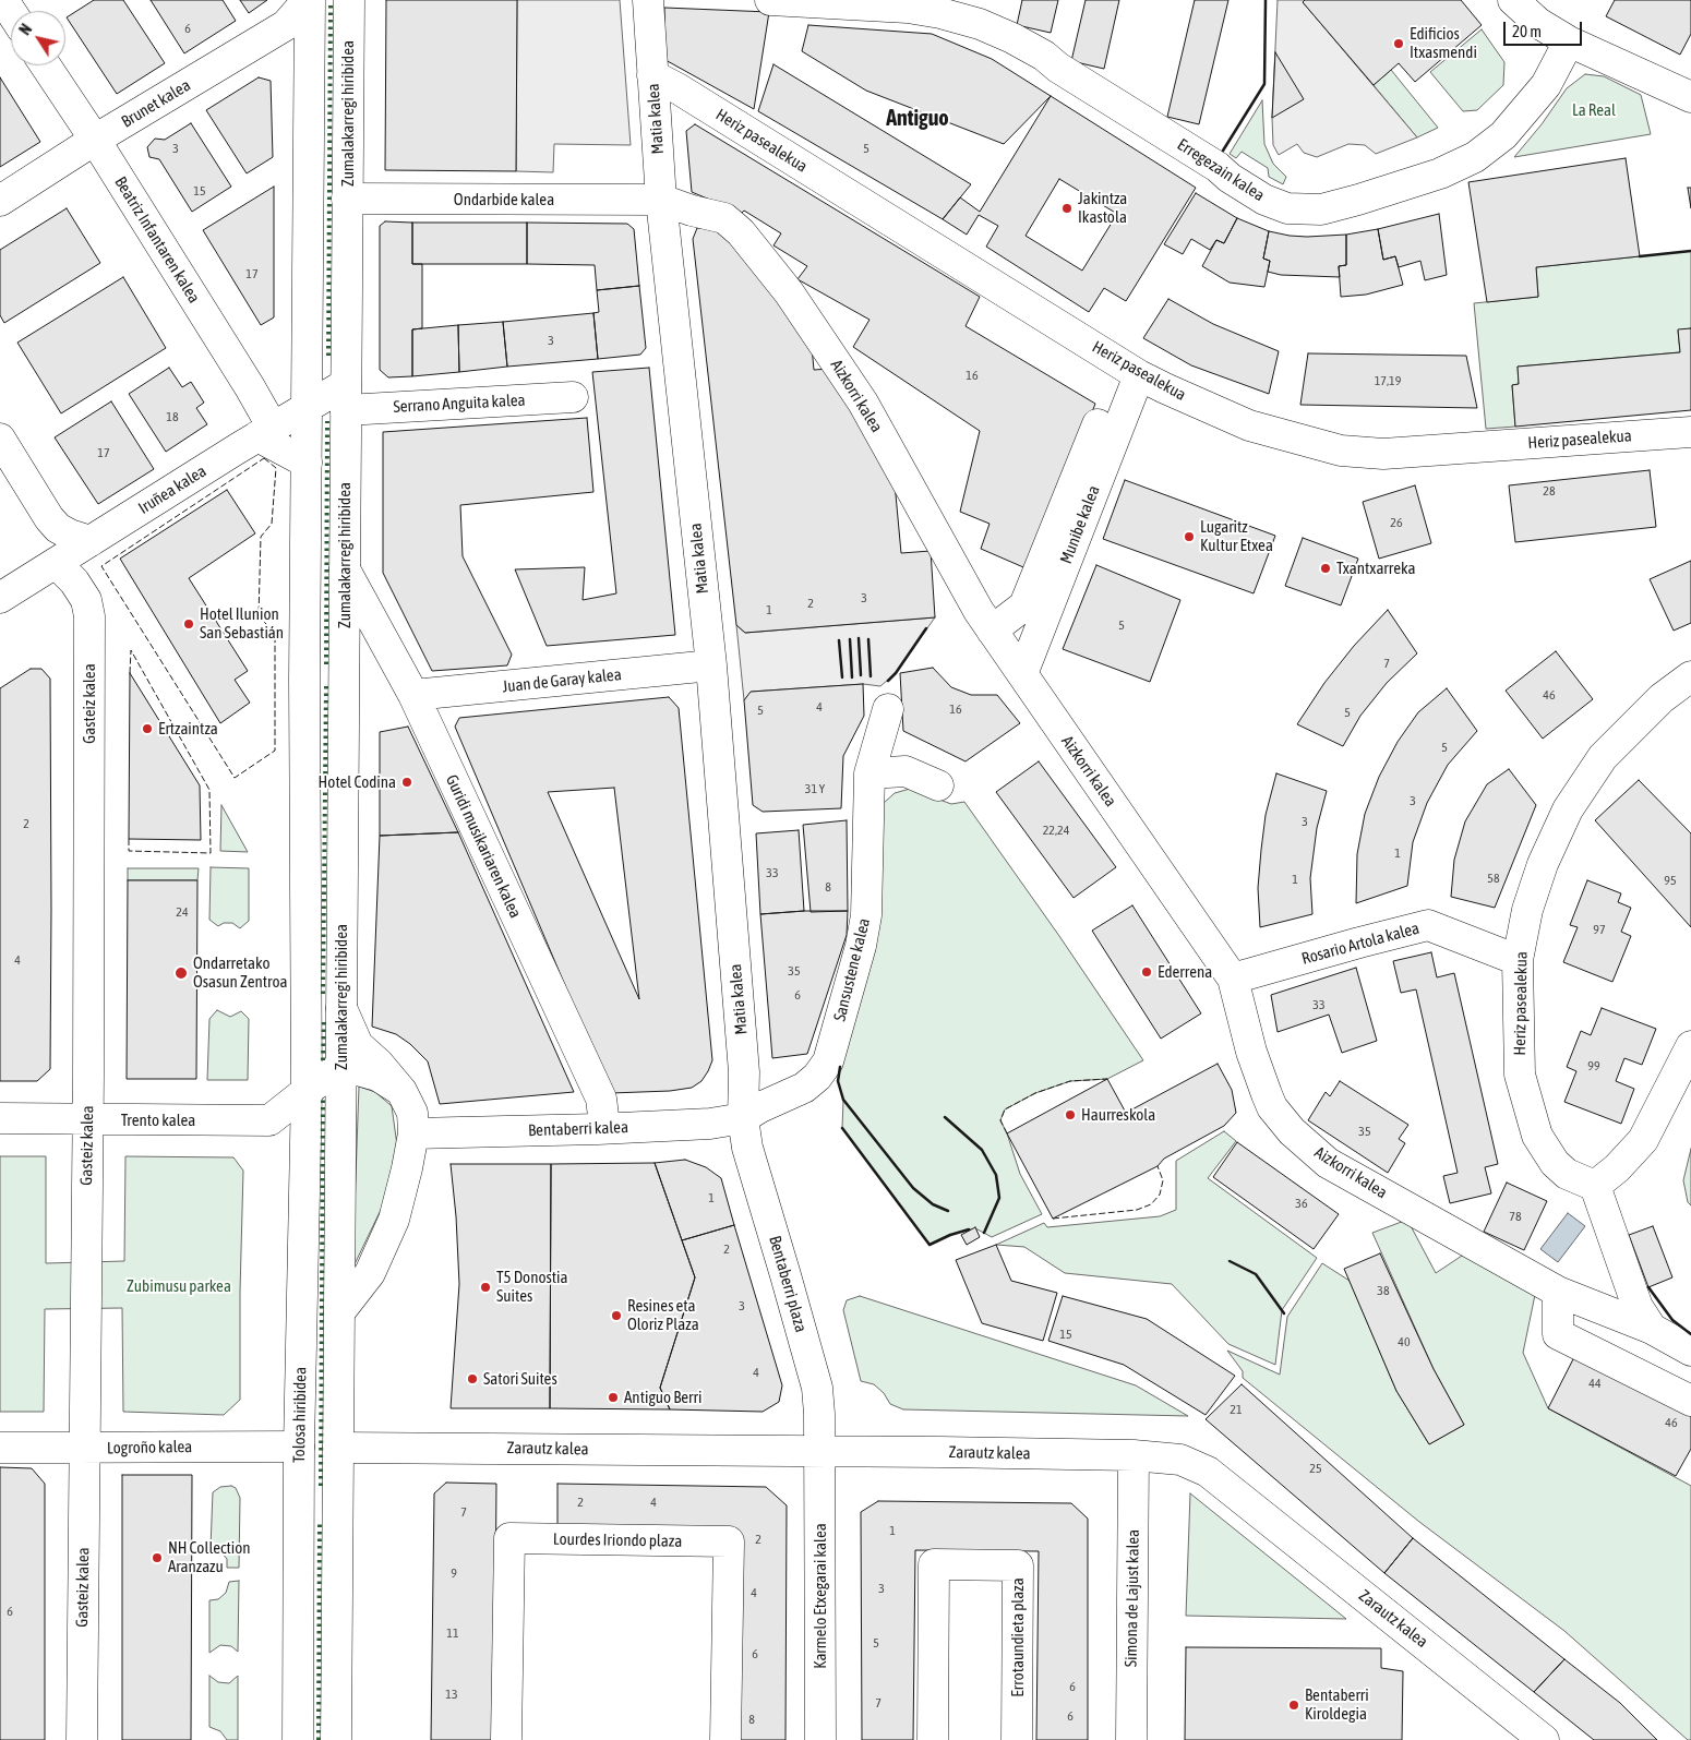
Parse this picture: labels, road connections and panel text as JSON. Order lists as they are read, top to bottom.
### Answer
{
  "streets": {
    "street": [
      "Brunet kalea",
      "Zumalakarregi hiribidea",
      "Matia kalea",
      "Heriz pasealekua",
      "Erregezain kalea",
      "Ondarbide kalea",
      "Beatriz Infantaren kalea",
      "Aizkorri kalea",
      "Serrano Anguita kalea",
      "Iruñea kalea",
      "Munibe kalea",
      "Juan de Garay kalea",
      "Gasteiz kalea",
      "Guridi musikariaren kalea",
      "Rosario Artola kalea",
      "Sansustene kalea",
      "Trento kalea",
      "Bentaberri kalea",
      "Bentaberri plaza",
      "Tolosa hiribidea",
      "Logroño kalea",
      "Zarautz kalea",
      "Lourdes Iriondo plaza",
      "Karmelo Etxegarai kalea",
      "Simona de Lajust kalea",
      "Errotaundieta plaza"
    ]
  },
  "crossings": [
    ["Brunet kalea", "Beatriz Infantaren kalea"],
    ["Zumalakarregi hiribidea", "Ondarbide kalea"],
    ["Zumalakarregi hiribidea", "Serrano Anguita kalea"],
    ["Zumalakarregi hiribidea", "Iruñea kalea"],
    ["Zumalakarregi hiribidea", "Guridi musikariaren kalea"],
    ["Zumalakarregi hiribidea", "Trento kalea"],
    ["Matia kalea", "Heriz pasealekua"],
    ["Matia kalea", "Ondarbide kalea"],
    ["Matia kalea", "Aizkorri kalea"],
    ["Matia kalea", "Juan de Garay kalea"],
    ["Matia kalea", "Sansustene kalea"],
    ["Matia kalea", "Bentaberri kalea"],
    ["Matia kalea", "Bentaberri plaza"],
    ["Heriz pasealekua", "Munibe kalea"],
    ["Heriz pasealekua", "Rosario Artola kalea"],
    ["Ondarbide kalea", "Aizkorri kalea"],
    ["Beatriz Infantaren kalea", "Iruñea kalea"],
    ["Aizkorri kalea", "Munibe kalea"],
    ["Aizkorri kalea", "Rosario Artola kalea"],
    ["Serrano Anguita kalea", "Iruñea kalea"],
    ["Iruñea kalea", "Gasteiz kalea"],
    ["Juan de Garay kalea", "Guridi musikariaren kalea"],
    ["Gasteiz kalea", "Trento kalea"],
    ["Gasteiz kalea", "Logroño kalea"],
    ["Guridi musikariaren kalea", "Bentaberri kalea"],
    ["Sansustene kalea", "Bentaberri kalea"],
    ["Sansustene kalea", "Bentaberri plaza"],
    ["Trento kalea", "Tolosa hiribidea"],
    ["Bentaberri kalea", "Bentaberri plaza"],
    ["Bentaberri plaza", "Zarautz kalea"],
    ["Bentaberri plaza", "Karmelo Etxegarai kalea"],
    ["Tolosa hiribidea", "Logroño kalea"],
    ["Zarautz kalea", "Karmelo Etxegarai kalea"],
    ["Zarautz kalea", "Simona de Lajust kalea"]
  ],
  "districts": ["Antiguo"],
  "parks": ["La Real", "Zubimusu parkea"],
  "places": [
    "Edificios Itxasmendi",
    "Jakintza Ikastola",
    "Lugaritz Kultur Etxea",
    "Txantxarreka",
    "Hotel Ilunion San Sebastián",
    "Ertzaintza",
    "Hotel Codina",
    "Ederrena",
    "Ondarretako Osasun Zentroa",
    "Haurreskola",
    "T5 Donostia Suites",
    "Resines eta Oloriz Plaza",
    "Satori Suites",
    "Antiguo Berri",
    "NH Collection Aranzazu",
    "Bentaberri Kiroldegia"
  ],
  "house_numbers": [
    "6",
    "3",
    "5",
    "15",
    "17",
    "3",
    "16",
    "17,19",
    "18",
    "17",
    "28",
    "26",
    "3",
    "2",
    "1",
    "5",
    "7",
    "46",
    "4",
    "16",
    "5",
    "5",
    "5",
    "31 Y",
    "3",
    "3",
    "2",
    "22,24",
    "1",
    "33",
    "58",
    "1",
    "95",
    "8",
    "24",
    "97",
    "4",
    "35",
    "6",
    "33",
    "99",
    "35",
    "1",
    "36",
    "78",
    "2",
    "38",
    "3",
    "15",
    "40",
    "4",
    "44",
    "21",
    "46",
    "25",
    "2",
    "4",
    "7",
    "1",
    "2",
    "9",
    "3",
    "4",
    "6",
    "11",
    "5",
    "6",
    "6",
    "13",
    "7",
    "6",
    "8"
  ],
  "scale_bar": "20 m",
  "north": "top left"
}
